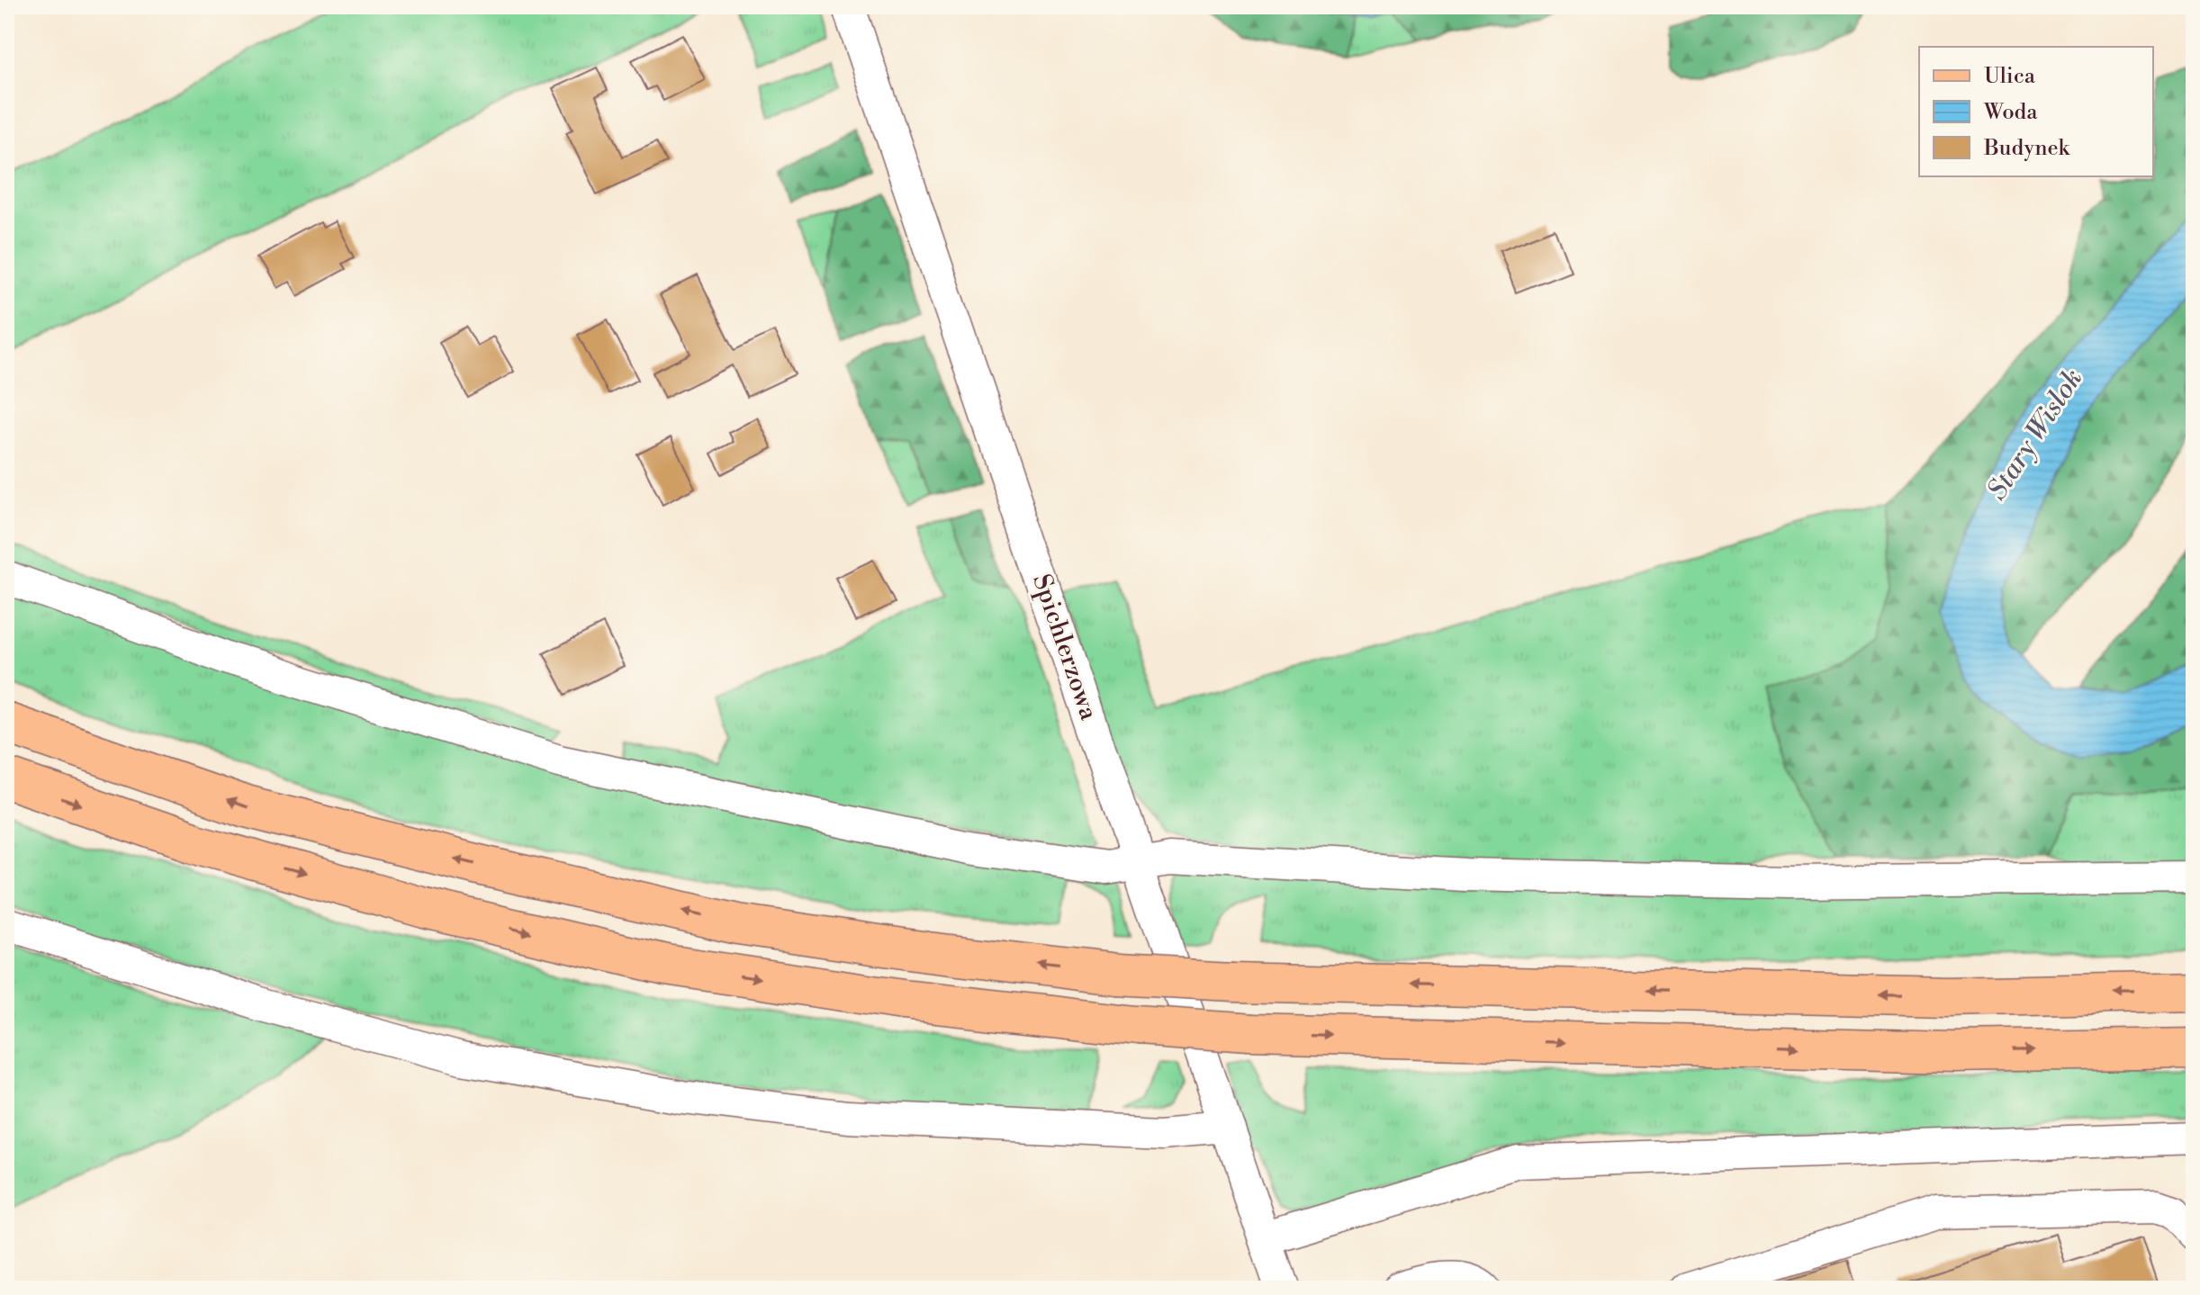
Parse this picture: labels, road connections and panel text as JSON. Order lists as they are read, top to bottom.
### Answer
{
  "streets": {
    "street": ["Spichlerzowa"]
  },
  "water": ["Stary Wislok"],
  "legend": ["Ulica", "Woda", "Budynek"]
}
